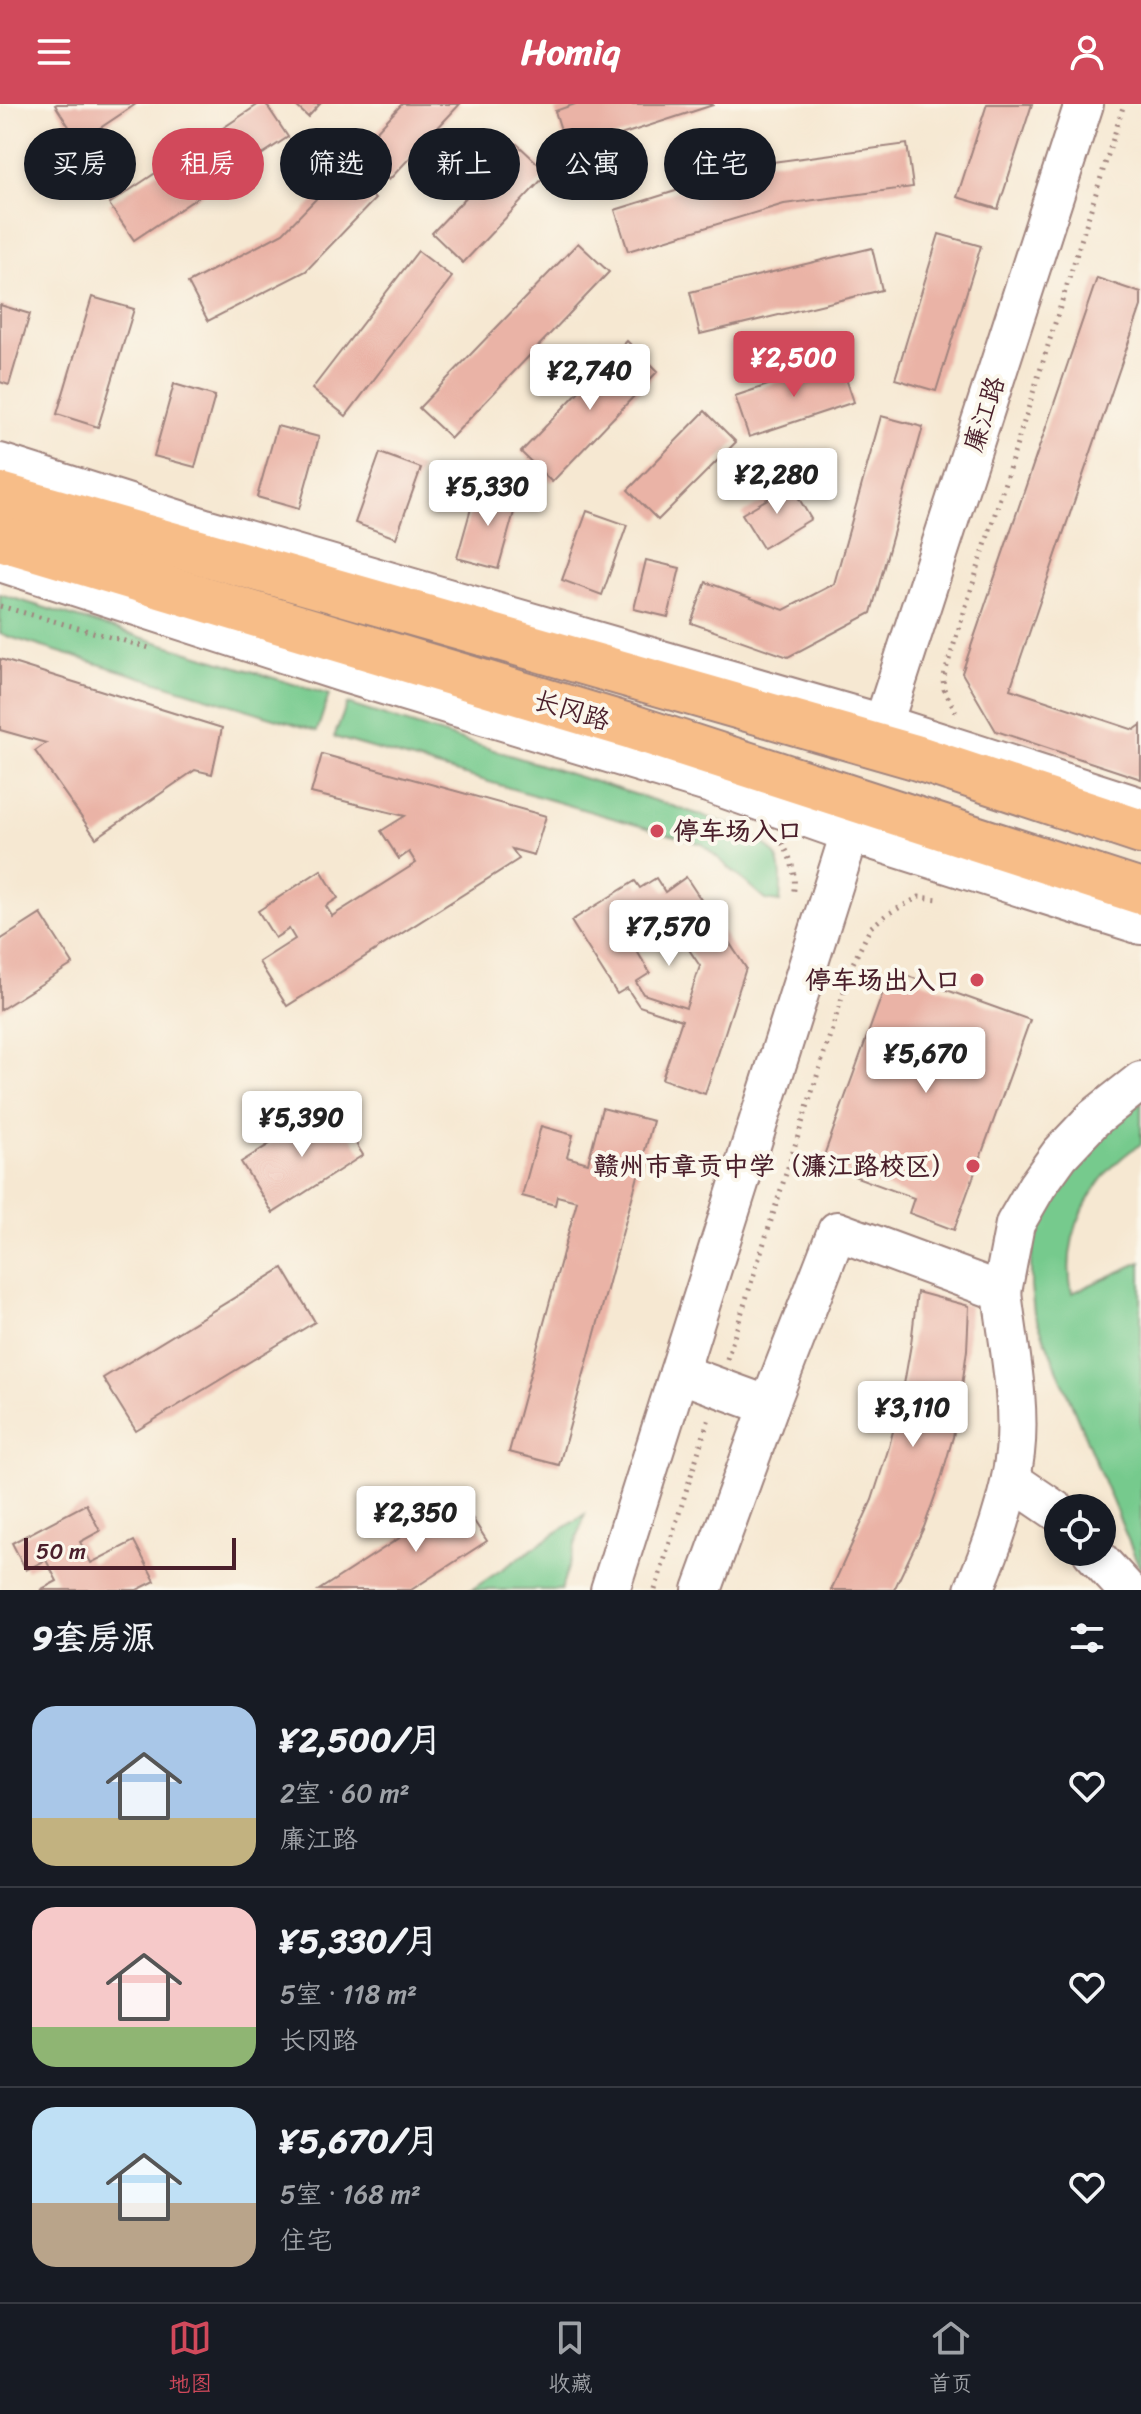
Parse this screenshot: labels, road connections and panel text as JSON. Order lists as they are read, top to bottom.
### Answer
{
  "streets": {
    "main road": ["长冈路"],
    "street": ["廉江路"]
  },
  "places": ["停车场入口", "停车场出入口", "赣州市章贡中学（濂江路校区）"],
  "scale_bar": "50 m",
  "page": {
    "header": "Homiq",
    "chip": [
      "买房",
      "租房",
      "筛选",
      "新上",
      "公寓",
      "住宅"
    ],
    "price": [
      "¥2,500",
      "¥2,740",
      "¥2,280",
      "¥5,330",
      "¥7,570",
      "¥5,670",
      "¥5,390",
      "¥3,110",
      "¥2,350"
    ],
    "scale": "50 m",
    "heading": "9套房源",
    "list": [
      {
        "name": "¥2,500/月",
        "note": "2室 · 60 m² · 廉江路"
      },
      {
        "name": "¥5,330/月",
        "note": "5室 · 118 m² · 长冈路"
      },
      {
        "name": "¥5,670/月",
        "note": "5室 · 168 m² · 住宅"
      }
    ],
    "tabs": ["地图", "收藏", "首页"]
  }
}
